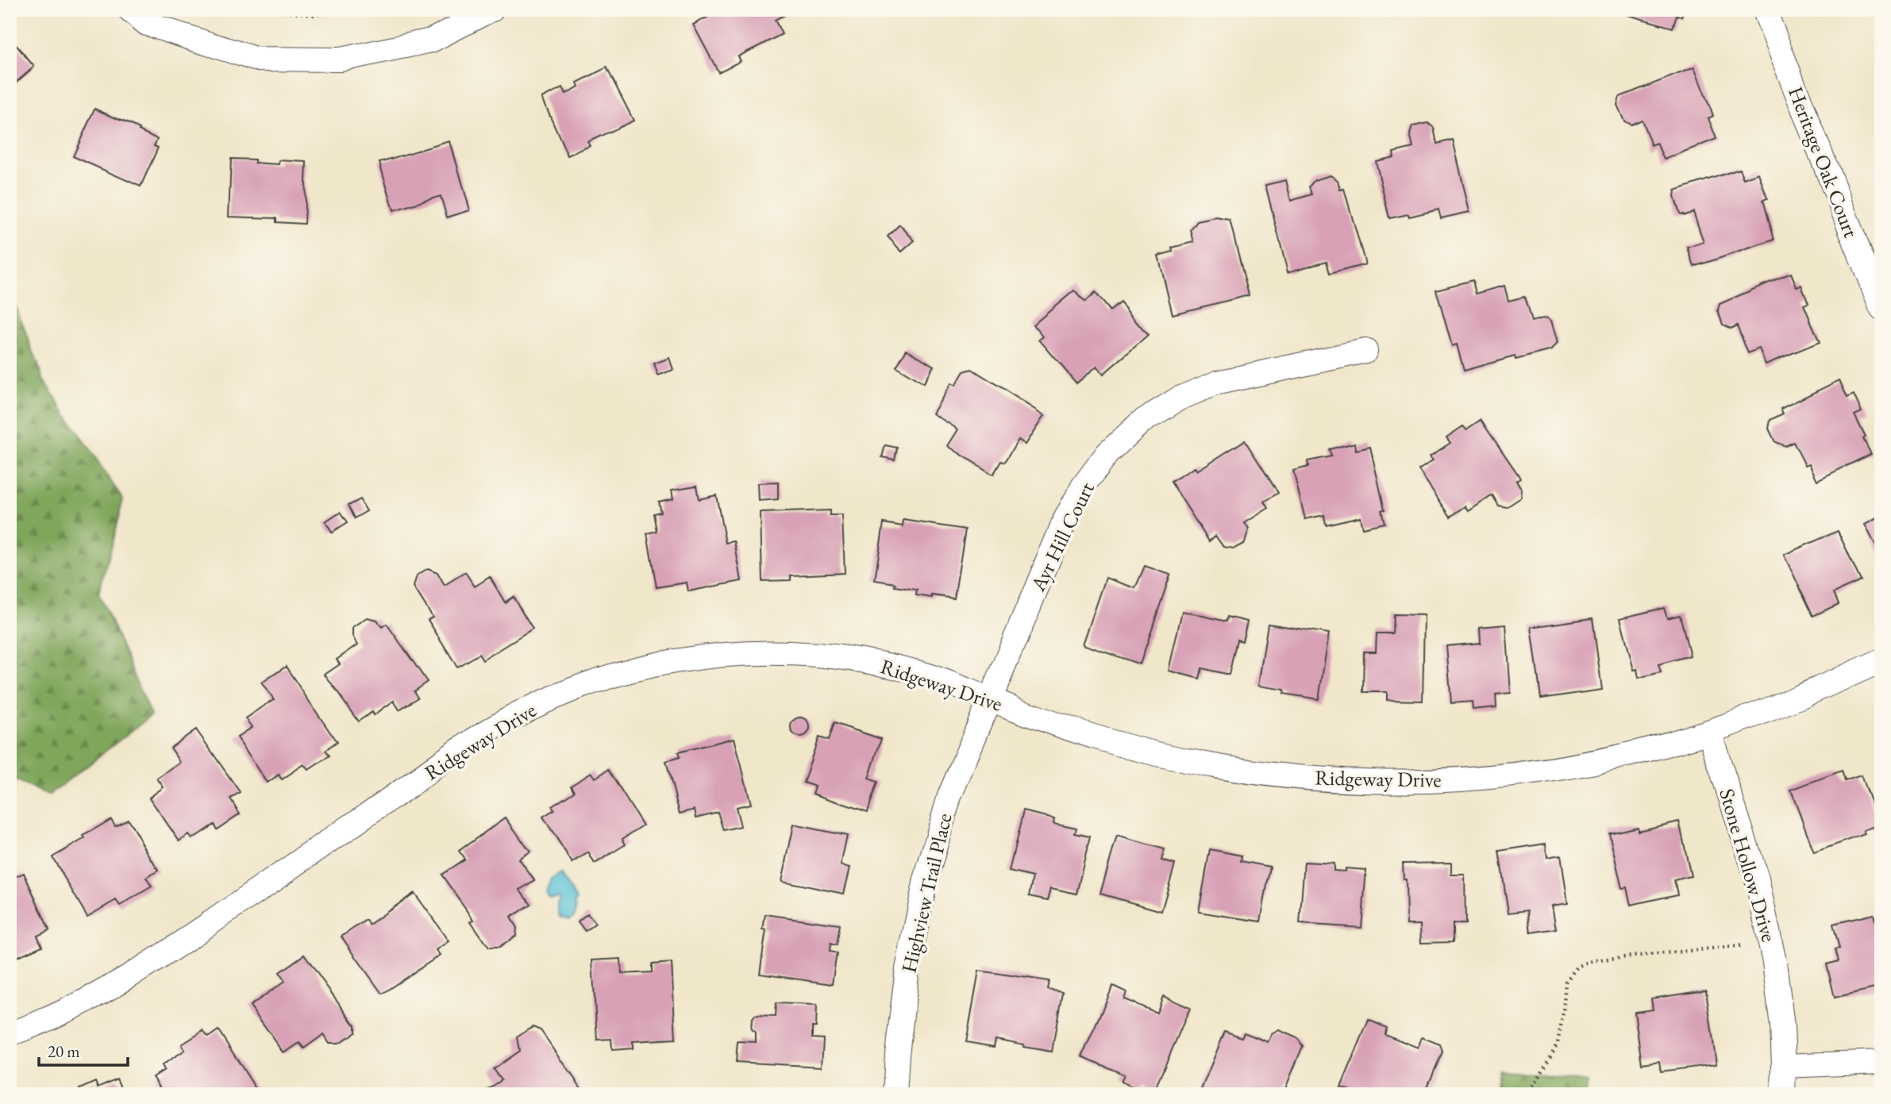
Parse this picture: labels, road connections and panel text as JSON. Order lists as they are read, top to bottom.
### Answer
{
  "streets": {
    "street": [
      "Heritage Oak Court",
      "Ayr Hill Court",
      "Ridgeway Drive",
      "Stone Hollow Drive",
      "Highview Trail Place"
    ]
  },
  "crossings": [
    ["Ayr Hill Court", "Ridgeway Drive"],
    ["Ayr Hill Court", "Highview Trail Place"],
    ["Ridgeway Drive", "Stone Hollow Drive"],
    ["Ridgeway Drive", "Highview Trail Place"]
  ],
  "scale_bar": "20 m"
}
